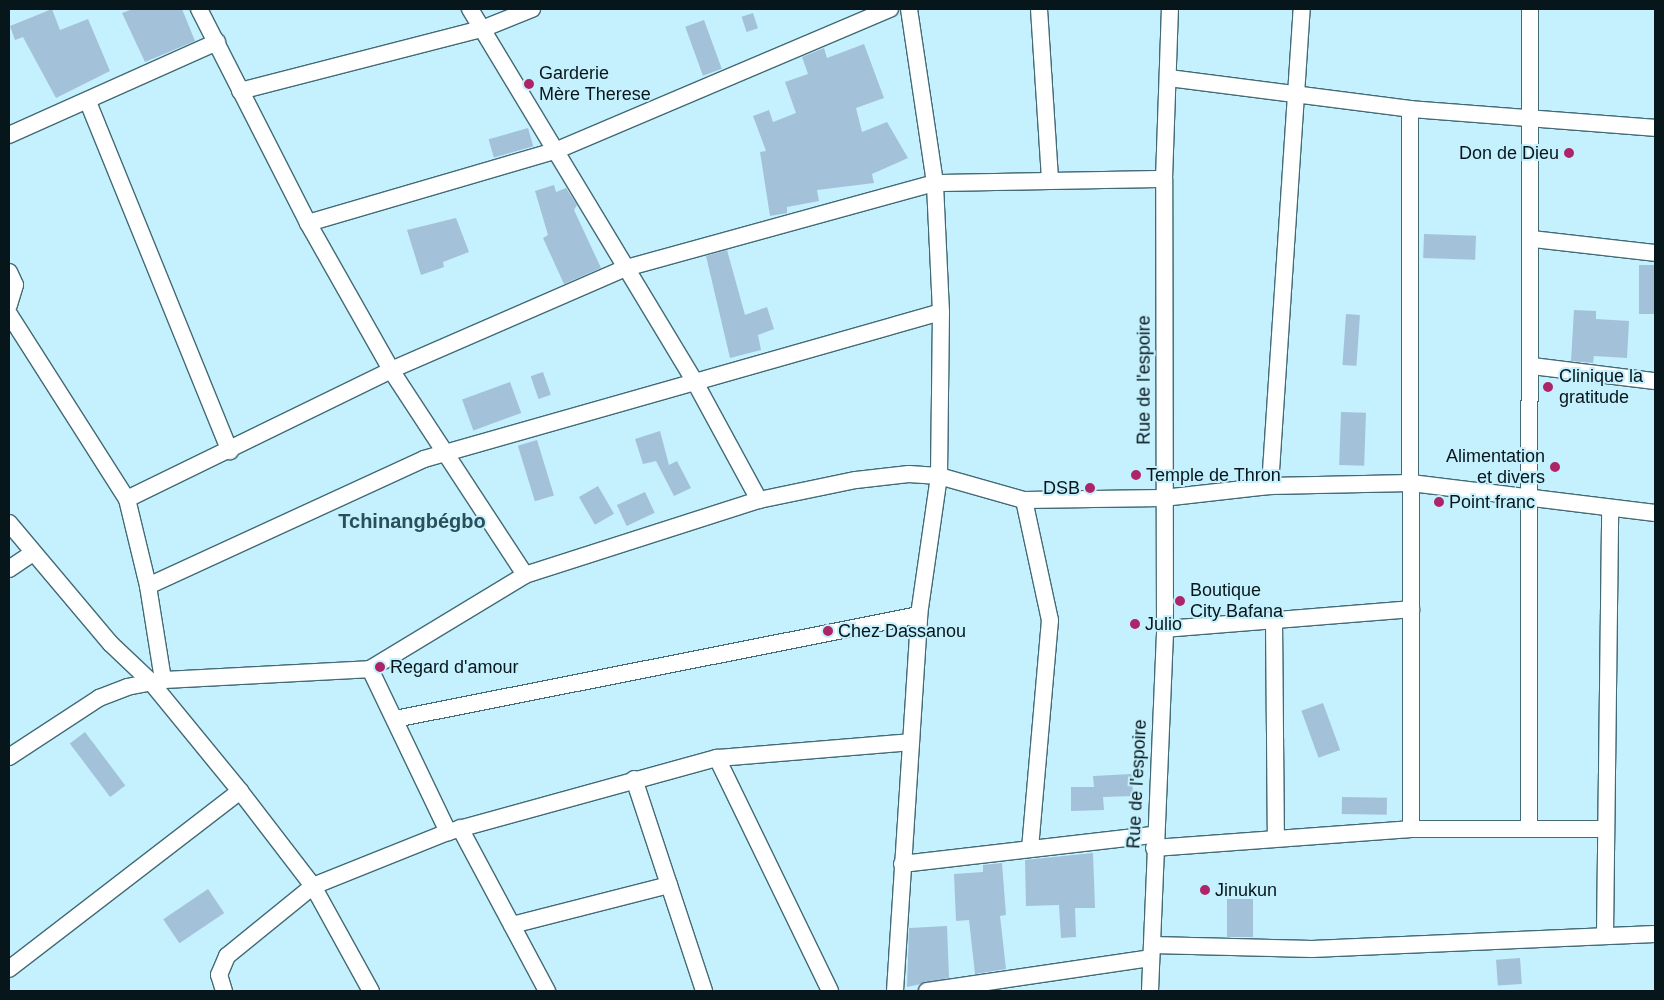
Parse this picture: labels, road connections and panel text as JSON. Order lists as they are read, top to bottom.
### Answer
{
  "streets": {
    "street": ["Rue de l'espoire"]
  },
  "districts": ["Tchinangbégbo"],
  "places": [
    "Garderie Mère Therese",
    "Don de Dieu",
    "Clinique la gratitude",
    "Alimentation et divers",
    "Temple de Thron",
    "DSB",
    "Point franc",
    "Boutique City Bafana",
    "Julio",
    "Chez Dassanou",
    "Regard d'amour",
    "Jinukun"
  ]
}
